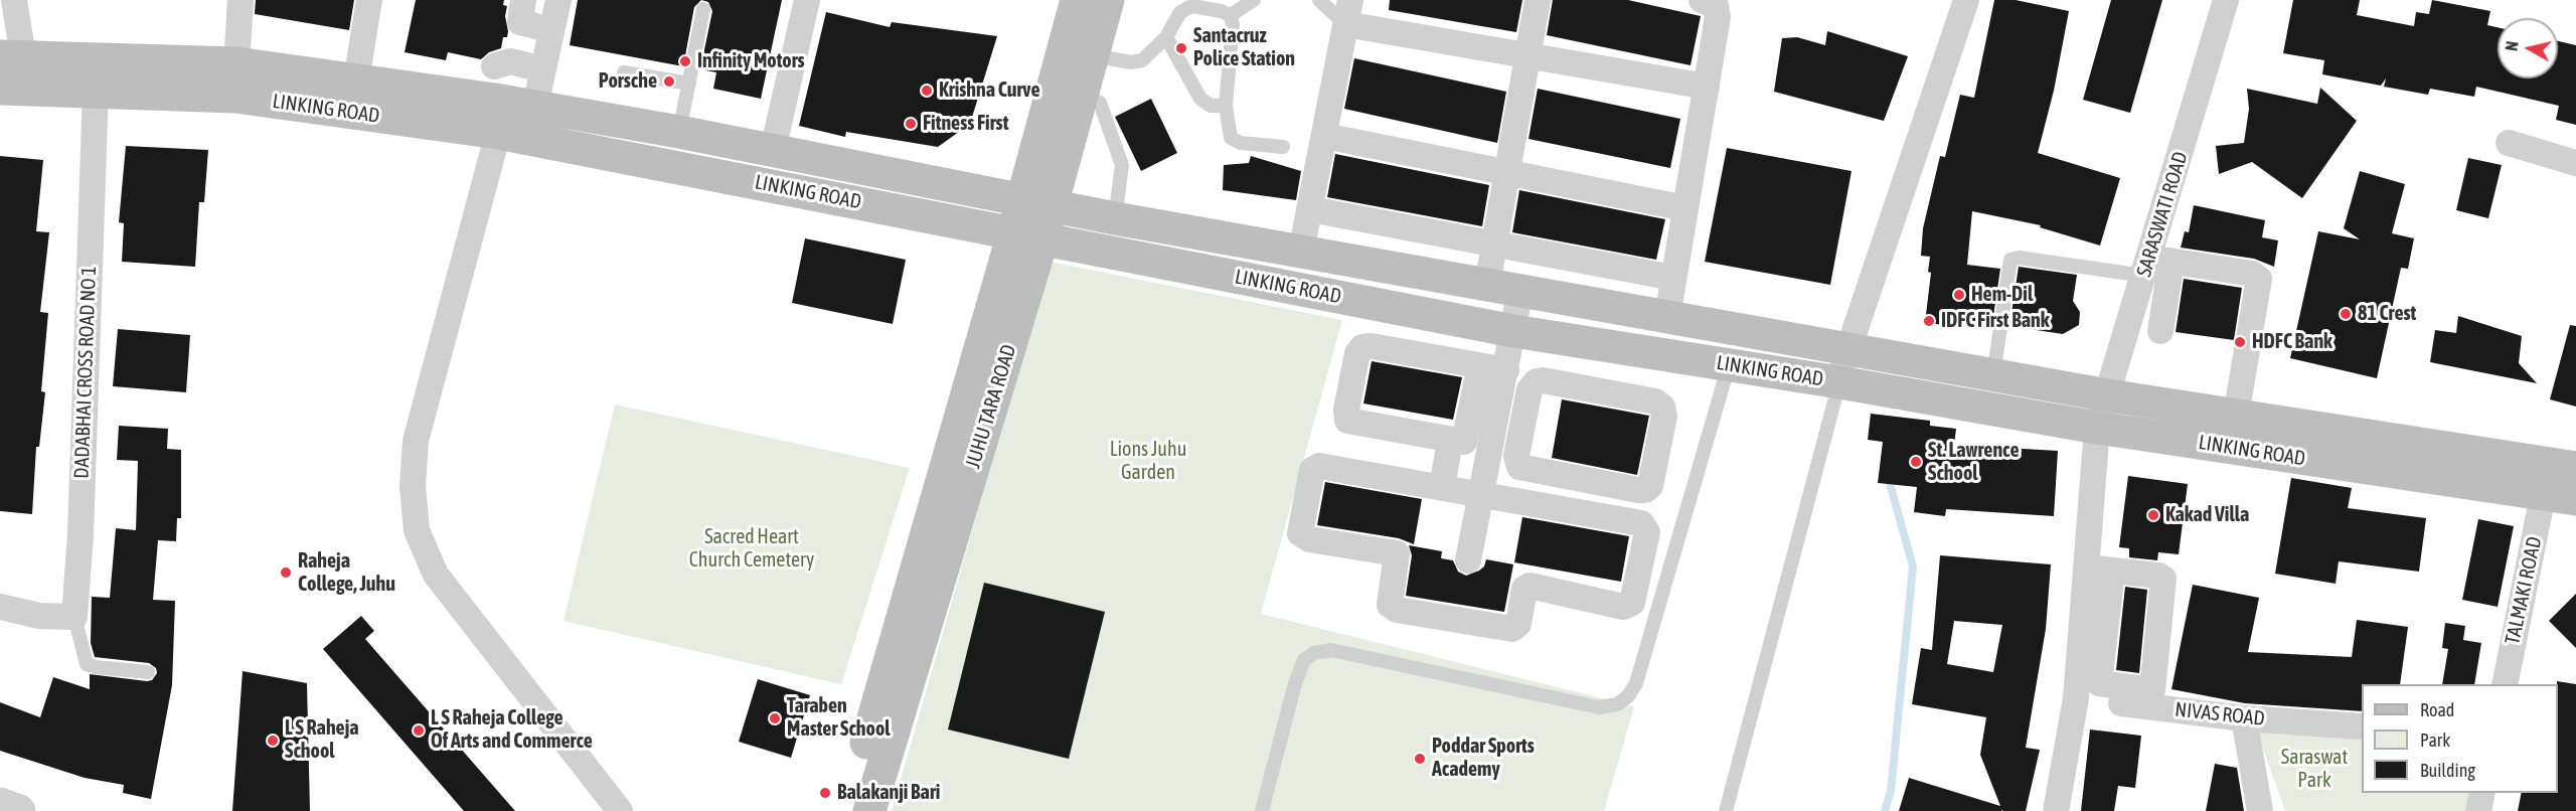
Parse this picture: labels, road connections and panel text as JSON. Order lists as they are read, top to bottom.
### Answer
{
  "streets": {
    "main road": ["LINKING ROAD", "JUHU TARA ROAD"],
    "street": [
      "SARASWATI ROAD",
      "DADABHAI CROSS ROAD NO 1",
      "TALMAKI ROAD",
      "NIVAS ROAD"
    ]
  },
  "crossings": [
    ["LINKING ROAD", "SARASWATI ROAD"],
    ["LINKING ROAD", "DADABHAI CROSS ROAD NO 1"],
    ["LINKING ROAD", "JUHU TARA ROAD"],
    ["LINKING ROAD", "TALMAKI ROAD"]
  ],
  "parks": ["Lions Juhu Garden", "Sacred Heart Church Cemetery", "Saraswat Park"],
  "places": [
    "Santacruz Police Station",
    "Infinity Motors",
    "Porsche",
    "Krishna Curve",
    "Fitness First",
    "Hem-Dil",
    "81 Crest",
    "IDFC First Bank",
    "HDFC Bank",
    "St. Lawrence School",
    "Kakad Villa",
    "Raheja College, Juhu",
    "Taraben Master School",
    "L S Raheja College Of Arts and Commerce",
    "L S Raheja School",
    "Poddar Sports Academy",
    "Balakanji Bari"
  ],
  "legend": ["Road", "Park", "Building"],
  "north": "left"
}
